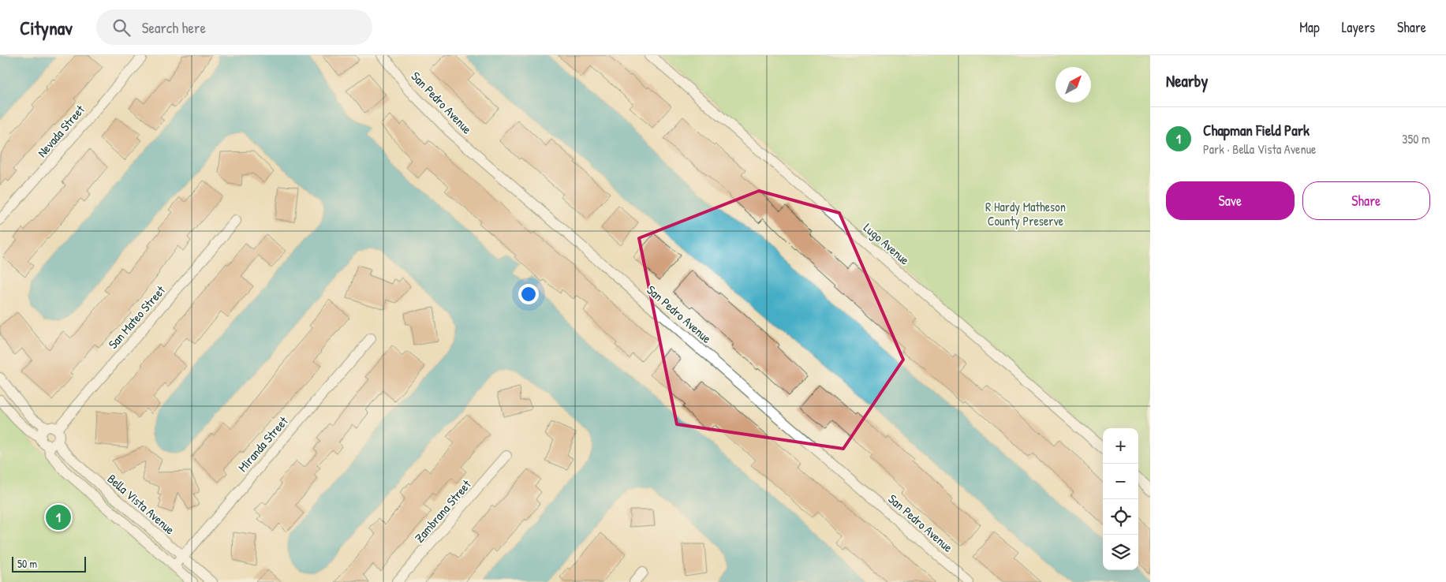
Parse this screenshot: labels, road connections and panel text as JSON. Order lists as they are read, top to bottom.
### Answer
{
  "streets": {
    "street": [
      "San Pedro Avenue",
      "Nevada Street",
      "Lugo Avenue",
      "San Mateo Street",
      "Miranda Street",
      "Bella Vista Avenue",
      "Zambrana Street"
    ]
  },
  "crossings": [
    ["San Mateo Street", "Bella Vista Avenue"],
    ["Miranda Street", "Bella Vista Avenue"]
  ],
  "parks": ["R Hardy Matheson County Preserve"],
  "scale_bar": "50 m",
  "north": "top right",
  "page": {
    "header": "Citynav",
    "search": "Search here",
    "nav": ["Map", "Layers", "Share"],
    "heading": "Nearby",
    "list": [
      {
        "mark": "1",
        "name": "Chapman Field Park",
        "note": "Park · Bella Vista Avenue",
        "value": "350 m"
      }
    ],
    "buttons": ["Save", "Share"],
    "map_buttons": ["+", "−"],
    "pins": "1",
    "scale": "50 m"
  }
}
